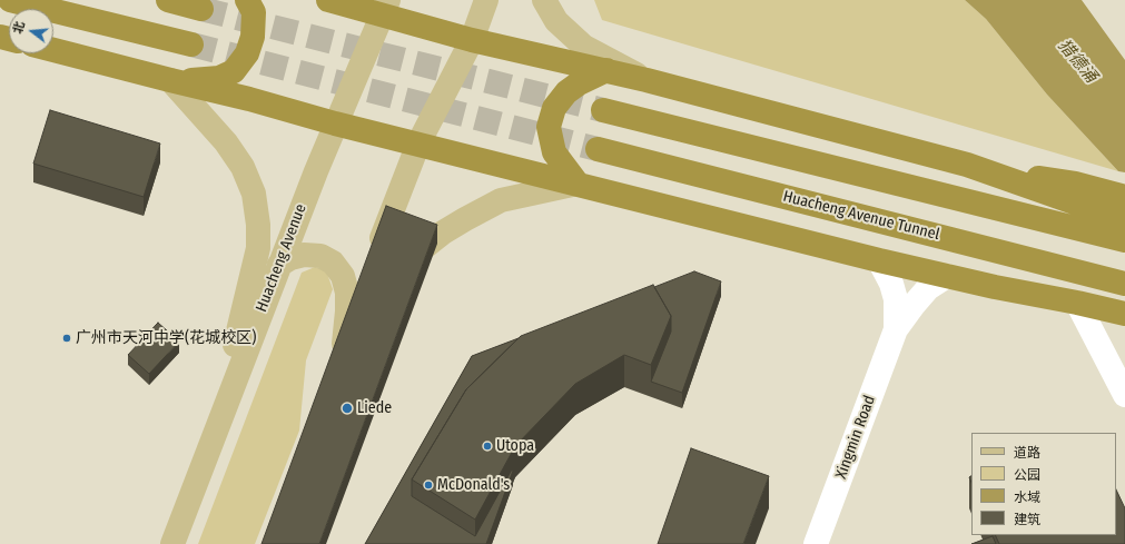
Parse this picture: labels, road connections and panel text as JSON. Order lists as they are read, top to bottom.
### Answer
{
  "streets": {
    "highway": ["Huacheng Avenue Tunnel"],
    "main road": ["Huacheng Avenue"],
    "street": ["Xingmin Road"]
  },
  "water": ["猎德涌"],
  "places": [
    "广州市天河中学(花城校区)",
    "Liede",
    "Utopa",
    "McDonald's"
  ],
  "legend": [
    "道路",
    "公园",
    "水域",
    "建筑"
  ],
  "north": "left"
}
